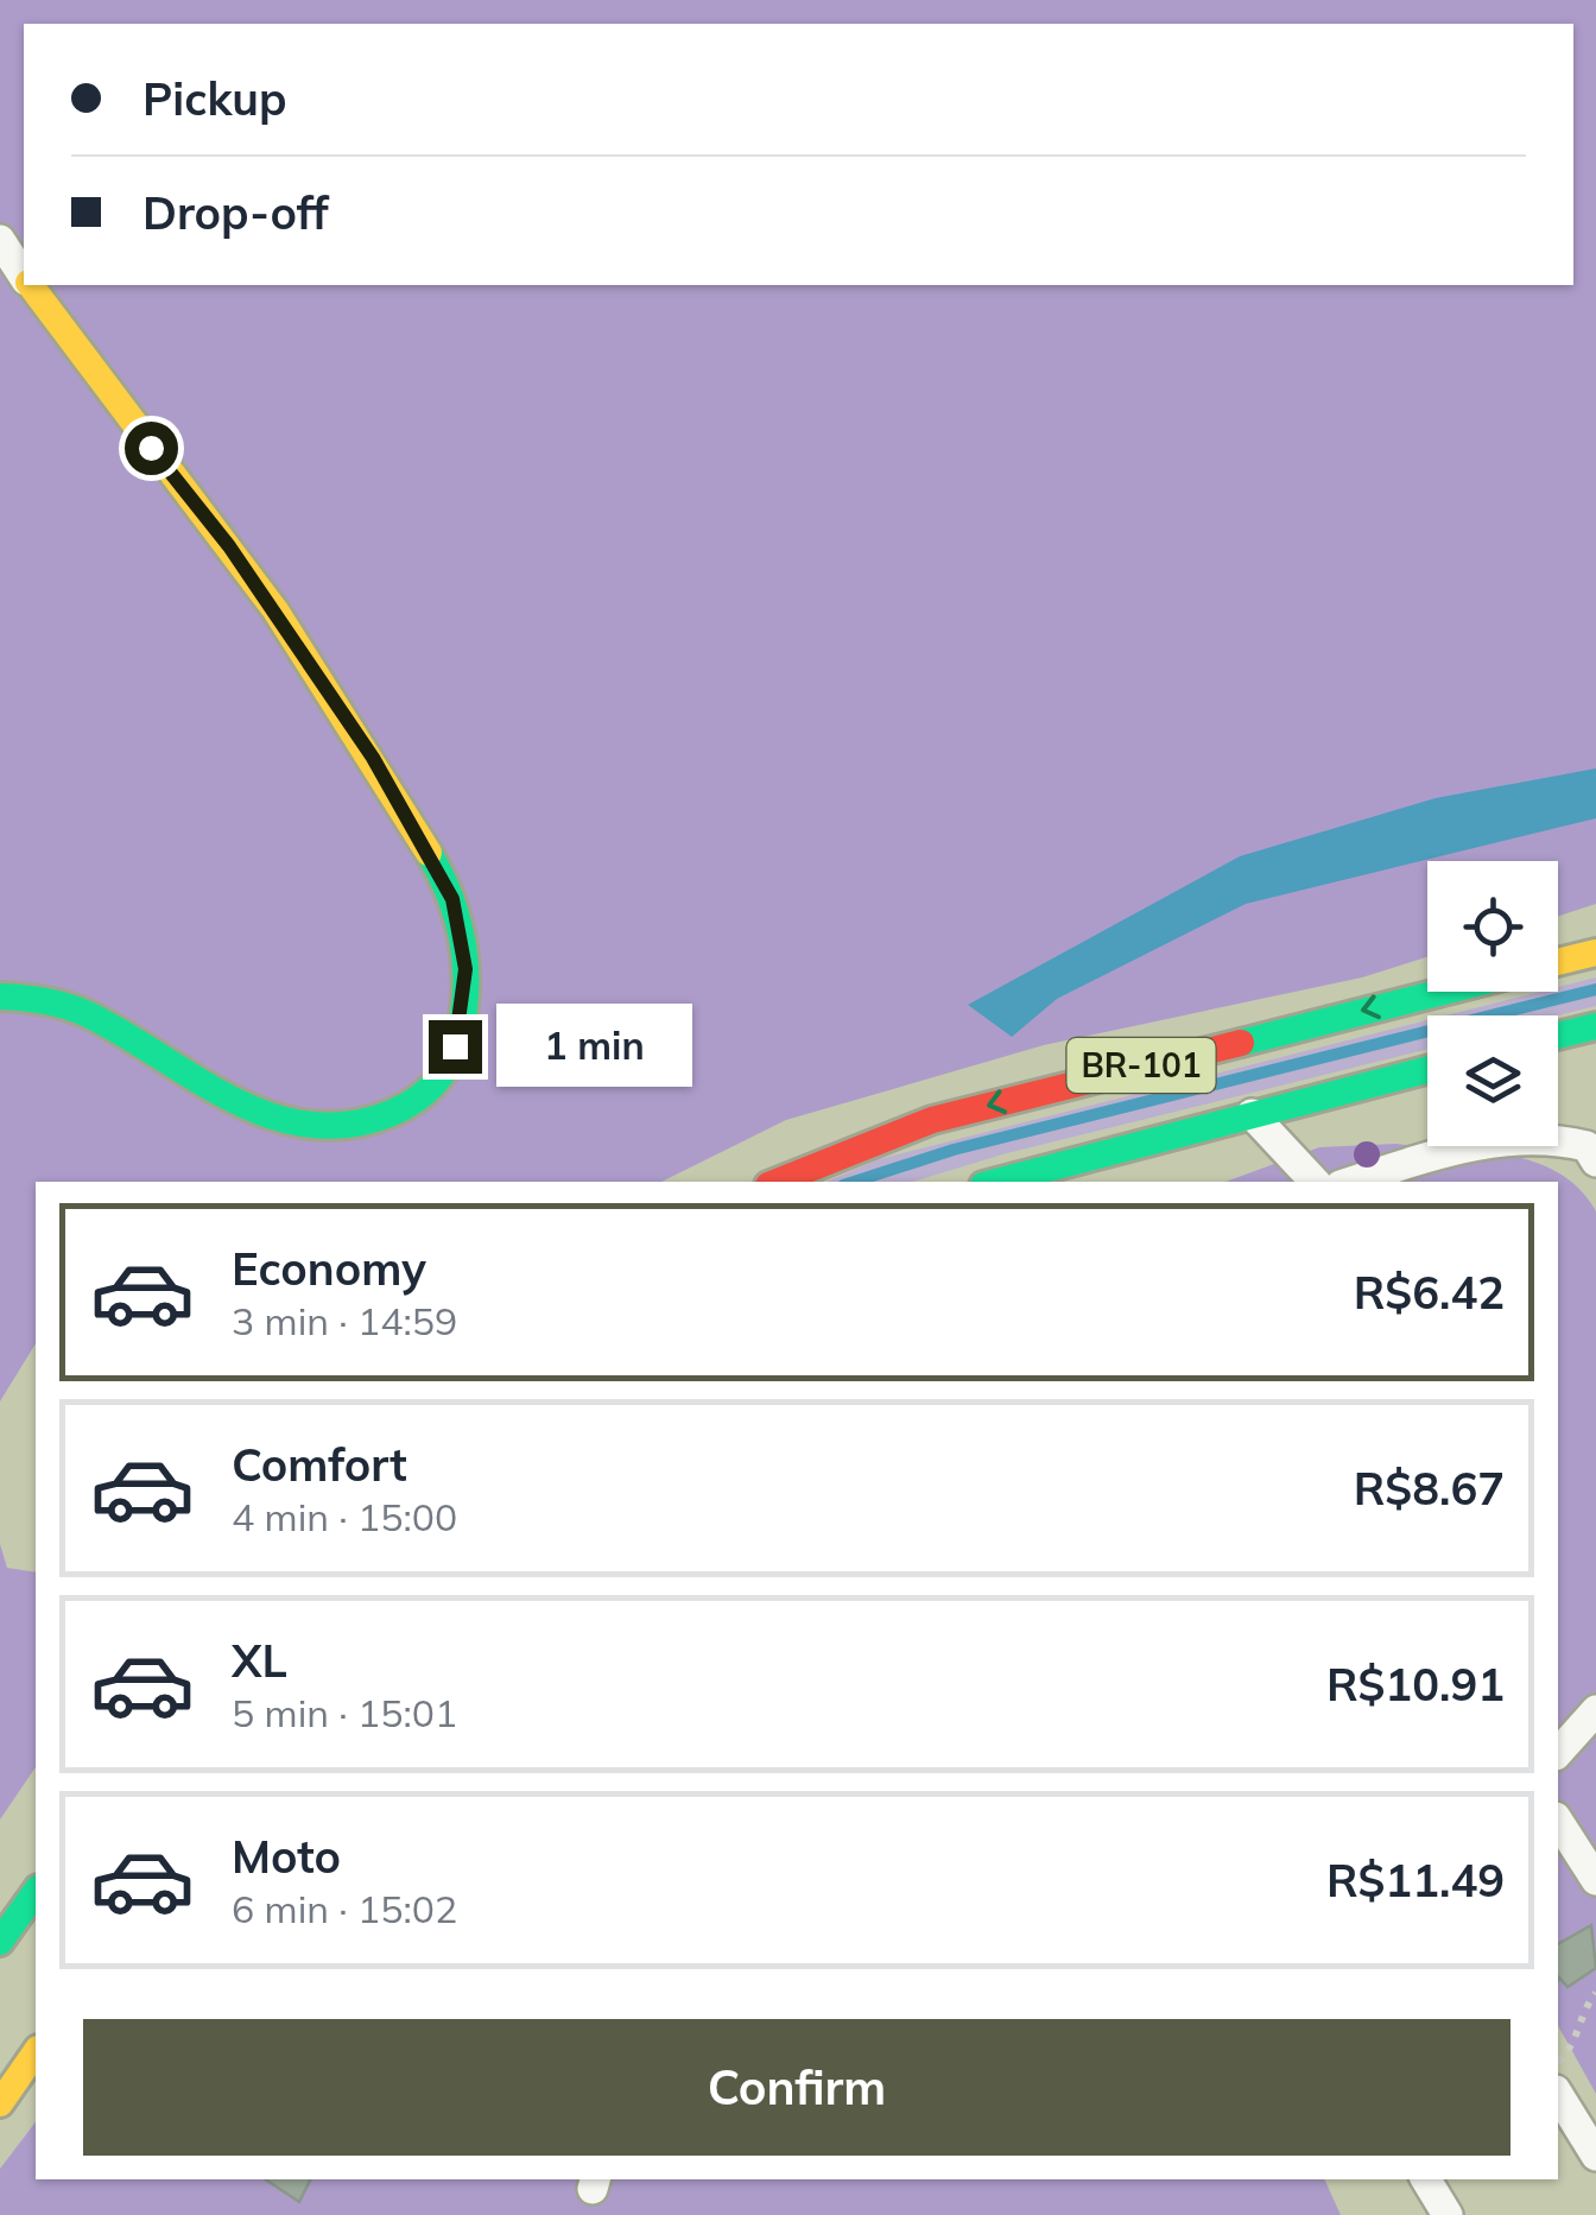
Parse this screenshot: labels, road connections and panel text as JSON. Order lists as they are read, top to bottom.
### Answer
{
  "streets": {
    "main road": ["BR-101"]
  },
  "page": {
    "banner": ["Pickup", "Drop-off"],
    "bubble": "1 min",
    "list": [
      {
        "name": "Economy",
        "note": "3 min · 14:59",
        "value": "R$6.42"
      },
      {
        "name": "Comfort",
        "note": "4 min · 15:00",
        "value": "R$8.67"
      },
      {
        "name": "XL",
        "note": "5 min · 15:01",
        "value": "R$10.91"
      },
      {
        "name": "Moto",
        "note": "6 min · 15:02",
        "value": "R$11.49"
      }
    ],
    "buttons": "Confirm"
  }
}
